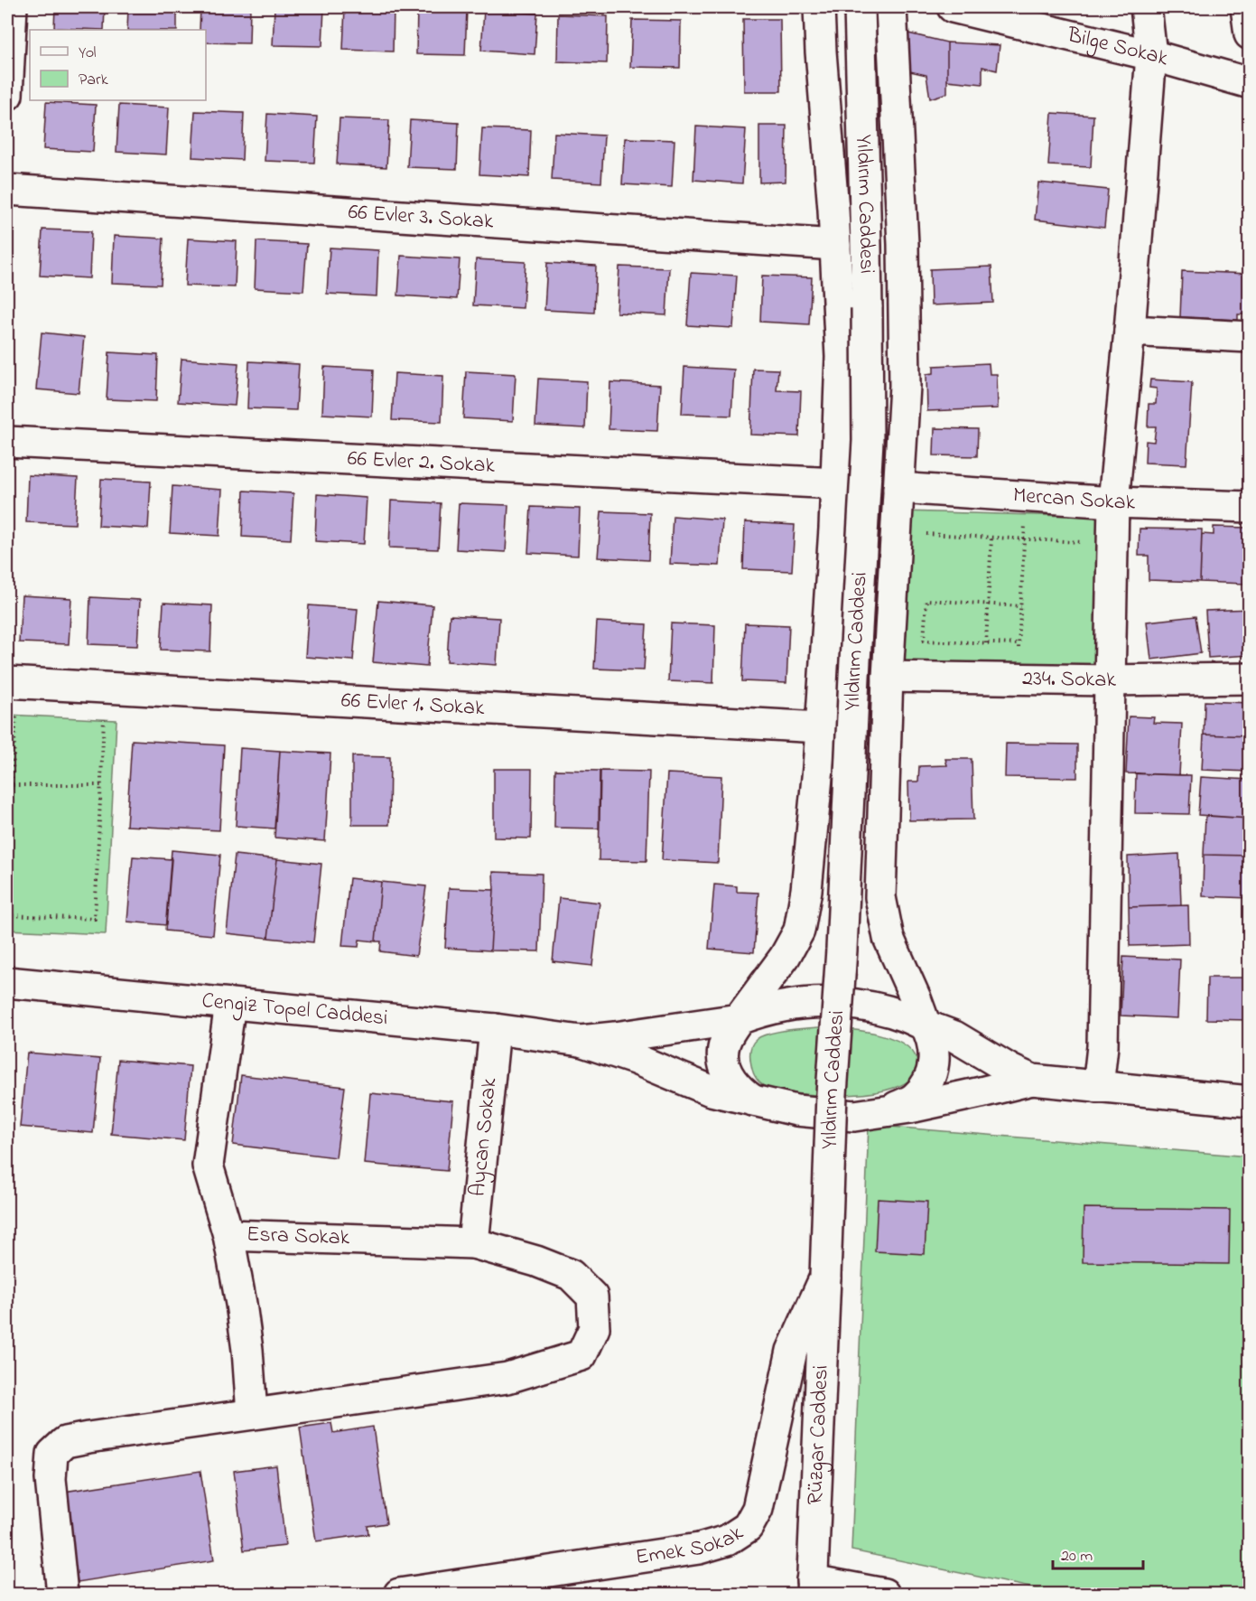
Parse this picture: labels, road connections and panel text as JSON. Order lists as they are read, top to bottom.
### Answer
{
  "streets": {
    "street": [
      "Bilge Sokak",
      "Yıldırım Caddesi",
      "66 Evler 3. Sokak",
      "66 Evler 2. Sokak",
      "Mercan Sokak",
      "234. Sokak",
      "66 Evler 1. Sokak",
      "Cengiz Topel Caddesi",
      "Aycan Sokak",
      "Esra Sokak",
      "Rüzgar Caddesi",
      "Emek Sokak"
    ]
  },
  "crossings": [
    ["Yıldırım Caddesi", "Rüzgar Caddesi"],
    ["Yıldırım Caddesi", "Emek Sokak"],
    ["Cengiz Topel Caddesi", "Aycan Sokak"],
    ["Cengiz Topel Caddesi", "Esra Sokak"],
    ["Aycan Sokak", "Esra Sokak"],
    ["Rüzgar Caddesi", "Emek Sokak"]
  ],
  "legend": ["Yol", "Park"],
  "scale_bar": "20 m"
}
